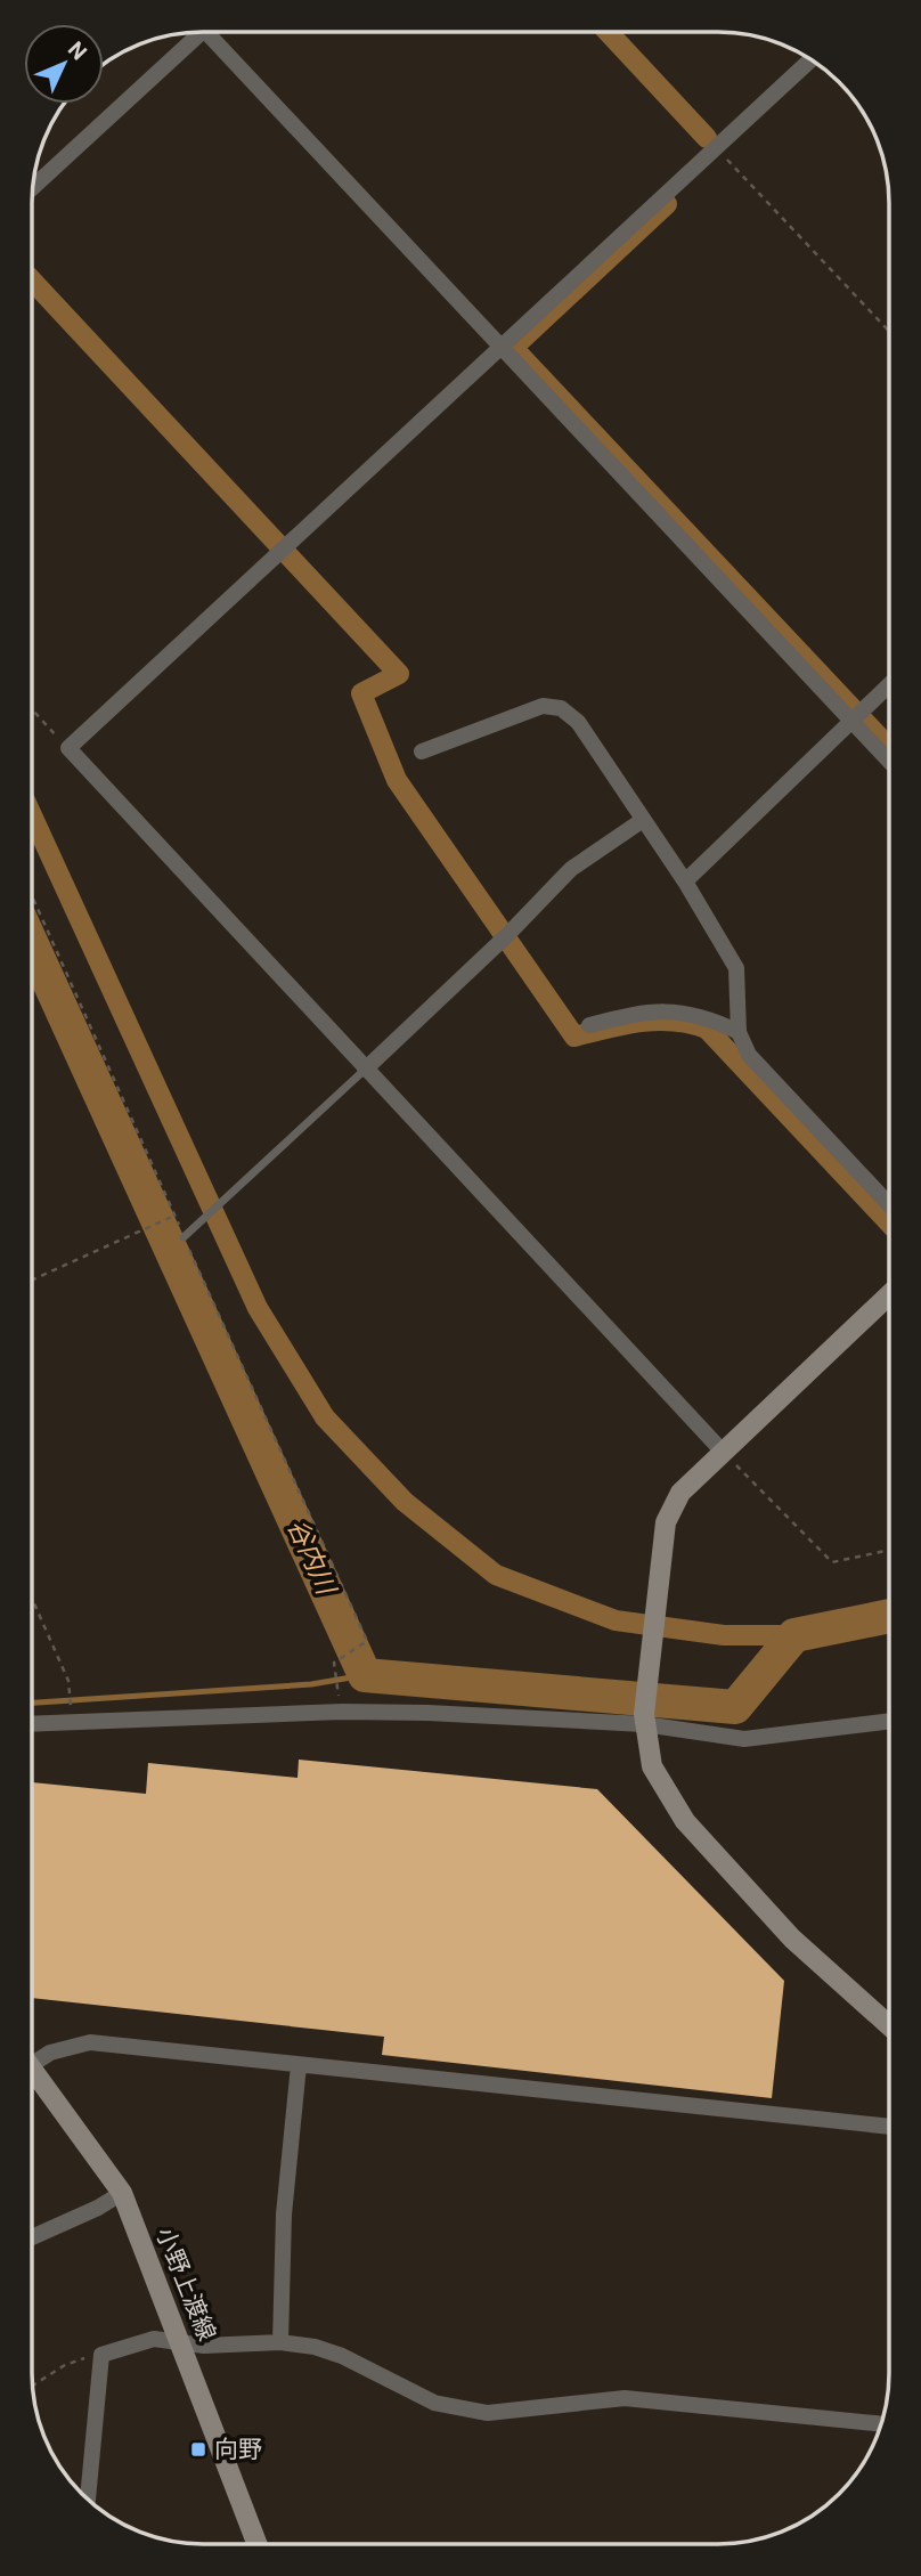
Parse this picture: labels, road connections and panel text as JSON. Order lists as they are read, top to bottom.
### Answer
{
  "streets": {
    "street": ["小野上渡線"]
  },
  "water": ["谷内川"],
  "places": {
    "transit": ["向野"]
  },
  "north": "top right"
}
